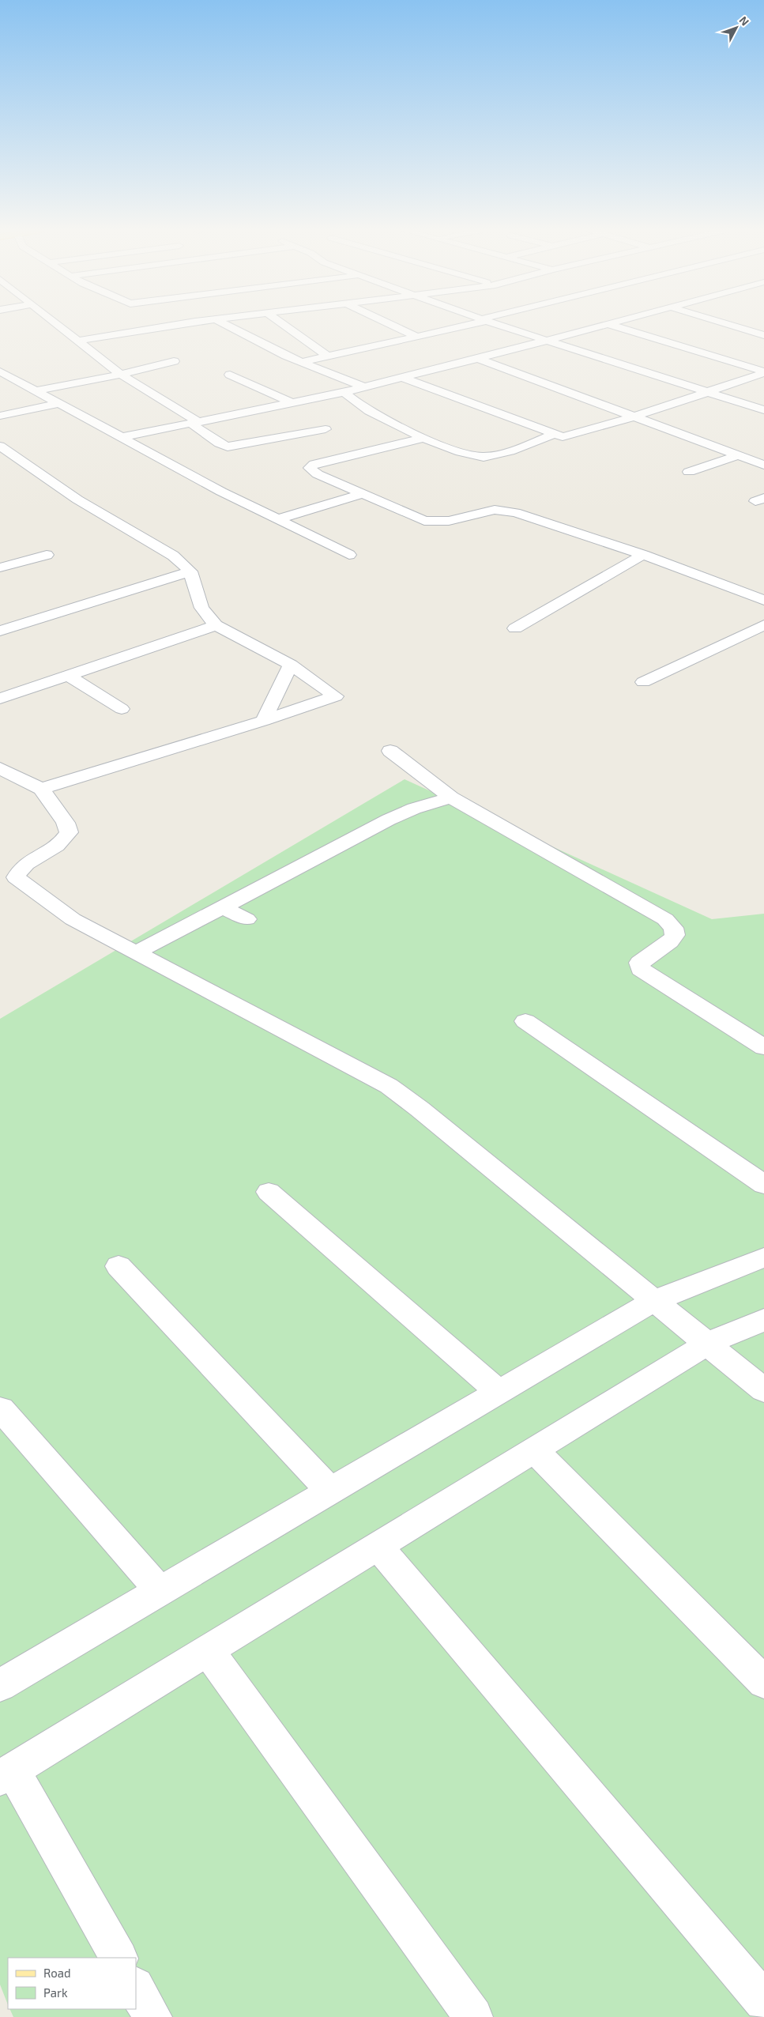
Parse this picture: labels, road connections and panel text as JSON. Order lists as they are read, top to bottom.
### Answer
{
  "legend": ["Road", "Park"],
  "north": "top right"
}
